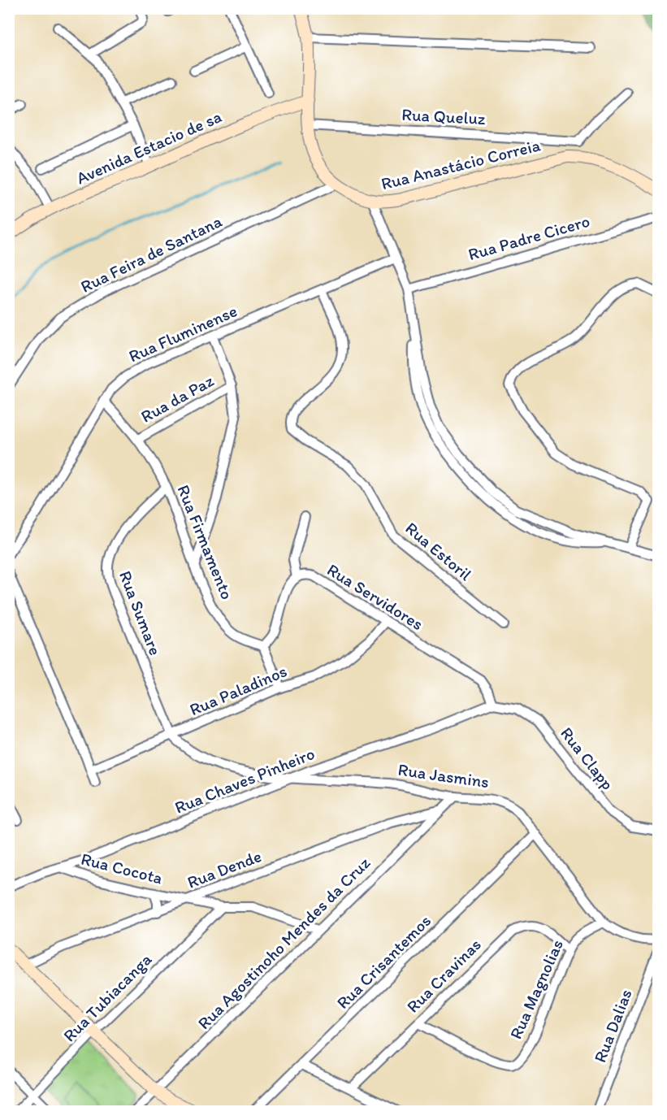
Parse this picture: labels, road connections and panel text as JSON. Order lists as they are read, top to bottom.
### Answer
{
  "streets": {
    "street": [
      "Rua Queluz",
      "Avenida Estacio de sa",
      "Rua Anastácio Correia",
      "Rua Padre Cicero",
      "Rua Feira de Santana",
      "Rua Fluminense",
      "Rua da Paz",
      "Rua Firmamento",
      "Rua Estoril",
      "Rua Servidores",
      "Rua Sumare",
      "Rua Paladinos",
      "Rua Clapp",
      "Rua Jasmins",
      "Rua Chaves Pinheiro",
      "Rua Cocota",
      "Rua Dende",
      "Rua Agostinoho Mendes da Cruz",
      "Rua Crisantemos",
      "Rua Cravinas",
      "Rua Magnolias",
      "Rua Tubiacanga",
      "Rua Dalias"
    ]
  },
  "crossings": [
    ["Rua Queluz", "Rua Anastácio Correia"],
    ["Avenida Estacio de sa", "Rua Anastácio Correia"],
    ["Rua Anastácio Correia", "Rua Feira de Santana"],
    ["Rua Fluminense", "Rua Firmamento"],
    ["Rua Fluminense", "Rua Estoril"],
    ["Rua da Paz", "Rua Firmamento"],
    ["Rua Firmamento", "Rua Sumare"],
    ["Rua Servidores", "Rua Paladinos"],
    ["Rua Servidores", "Rua Clapp"],
    ["Rua Servidores", "Rua Chaves Pinheiro"],
    ["Rua Sumare", "Rua Paladinos"],
    ["Rua Sumare", "Rua Jasmins"],
    ["Rua Paladinos", "Rua Jasmins"],
    ["Rua Clapp", "Rua Chaves Pinheiro"],
    ["Rua Jasmins", "Rua Chaves Pinheiro"],
    ["Rua Jasmins", "Rua Agostinoho Mendes da Cruz"],
    ["Rua Jasmins", "Rua Crisantemos"],
    ["Rua Jasmins", "Rua Magnolias"],
    ["Rua Chaves Pinheiro", "Rua Cocota"],
    ["Rua Cocota", "Rua Dende"],
    ["Rua Cocota", "Rua Agostinoho Mendes da Cruz"],
    ["Rua Cocota", "Rua Tubiacanga"],
    ["Rua Dende", "Rua Agostinoho Mendes da Cruz"],
    ["Rua Cravinas", "Rua Magnolias"]
  ]
}
